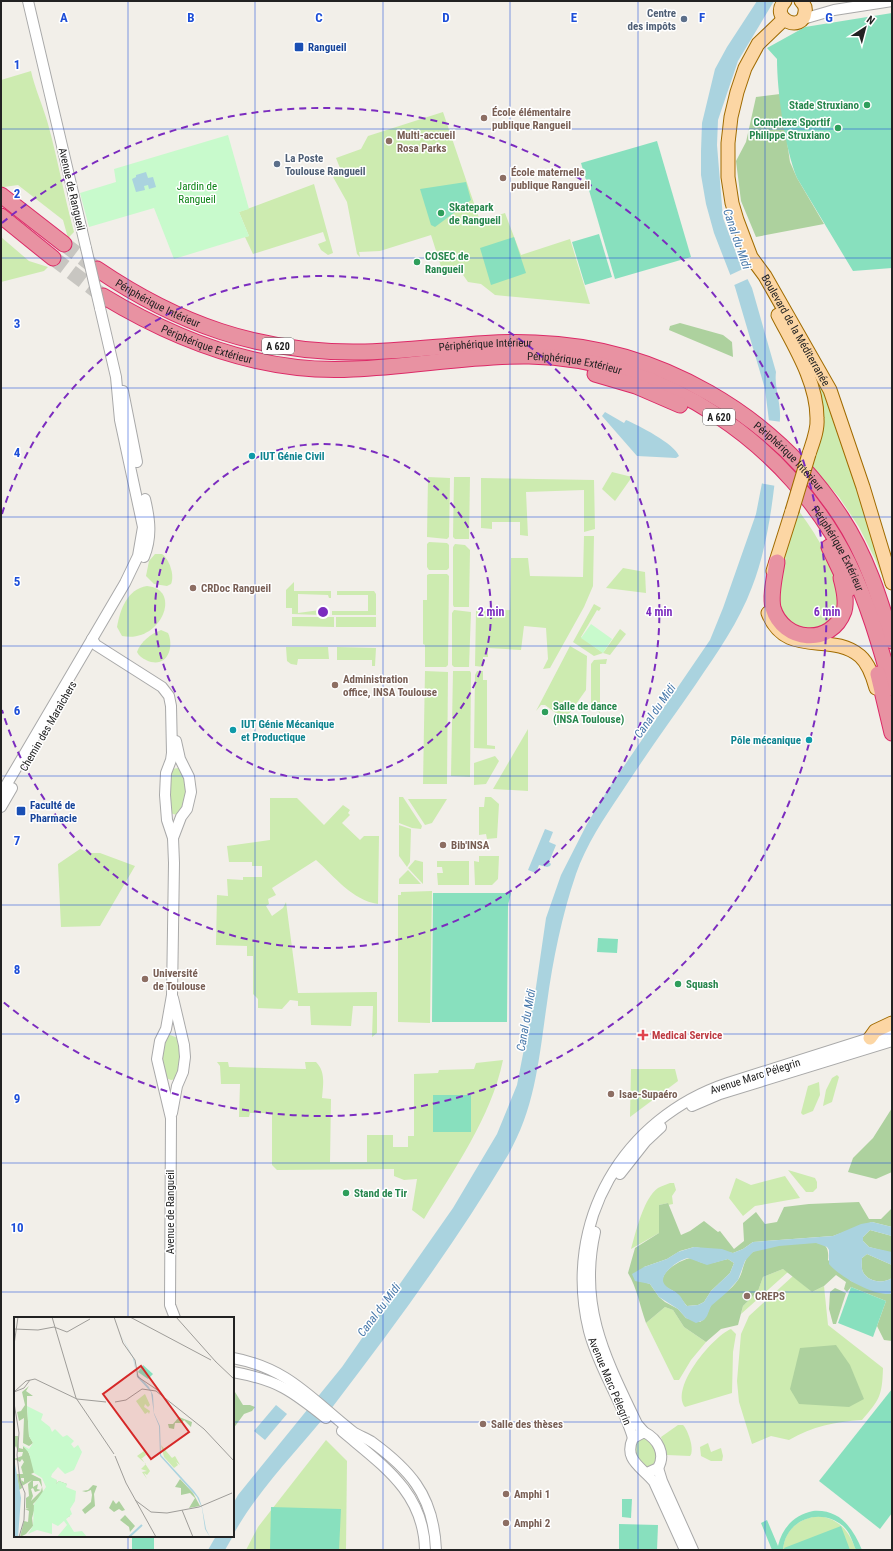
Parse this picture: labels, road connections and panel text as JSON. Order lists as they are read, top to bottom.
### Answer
{
  "streets": {
    "highway": ["Périphérique Intérieur", "Périphérique Extérieur", "A 620"],
    "main road": ["Boulevard de la Méditerranée"],
    "street": ["Avenue de Rangueil", "Chemin des Maraîchers", "Avenue Marc Pélegrin"]
  },
  "crossings": [
    ["Avenue de Rangueil", "Périphérique Extérieur"],
    ["Avenue de Rangueil", "Chemin des Maraîchers"]
  ],
  "water": ["Canal du Midi"],
  "parks": ["Jardin de Rangueil"],
  "places": {
    "other": [
      "Centre des impôts",
      "Stade Struxiano",
      "École élémentaire publique Rangueil",
      "Complexe Sportif Philippe Struxiano",
      "Multi-accueil Rosa Parks",
      "La Poste Toulouse Rangueil",
      "École maternelle publique Rangueil",
      "Skatepark de Rangueil",
      "COSEC de Rangueil",
      "IUT Génie Civil",
      "CRDoc Rangueil",
      "Administration office, INSA Toulouse",
      "Salle de dance (INSA Toulouse)",
      "IUT Génie Mécanique et Productique",
      "Pôle mécanique",
      "Bib'INSA",
      "Université de Toulouse",
      "Squash",
      "Isae-Supaéro",
      "Stand de Tir",
      "CREPS",
      "Salle des thèses",
      "Amphi 1",
      "Amphi 2"
    ],
    "transit": ["Rangueil", "Faculté de Pharmacie"],
    "health": ["Medical Service"]
  },
  "north": "top right",
  "grid": {
    "columns": [
      "A",
      "B",
      "C",
      "D",
      "E",
      "F",
      "G"
    ],
    "rows": [
      "1",
      "2",
      "3",
      "4",
      "5",
      "6",
      "7",
      "8",
      "9",
      "10"
    ]
  },
  "rings": ["2 min", "4 min", "6 min"]
}
